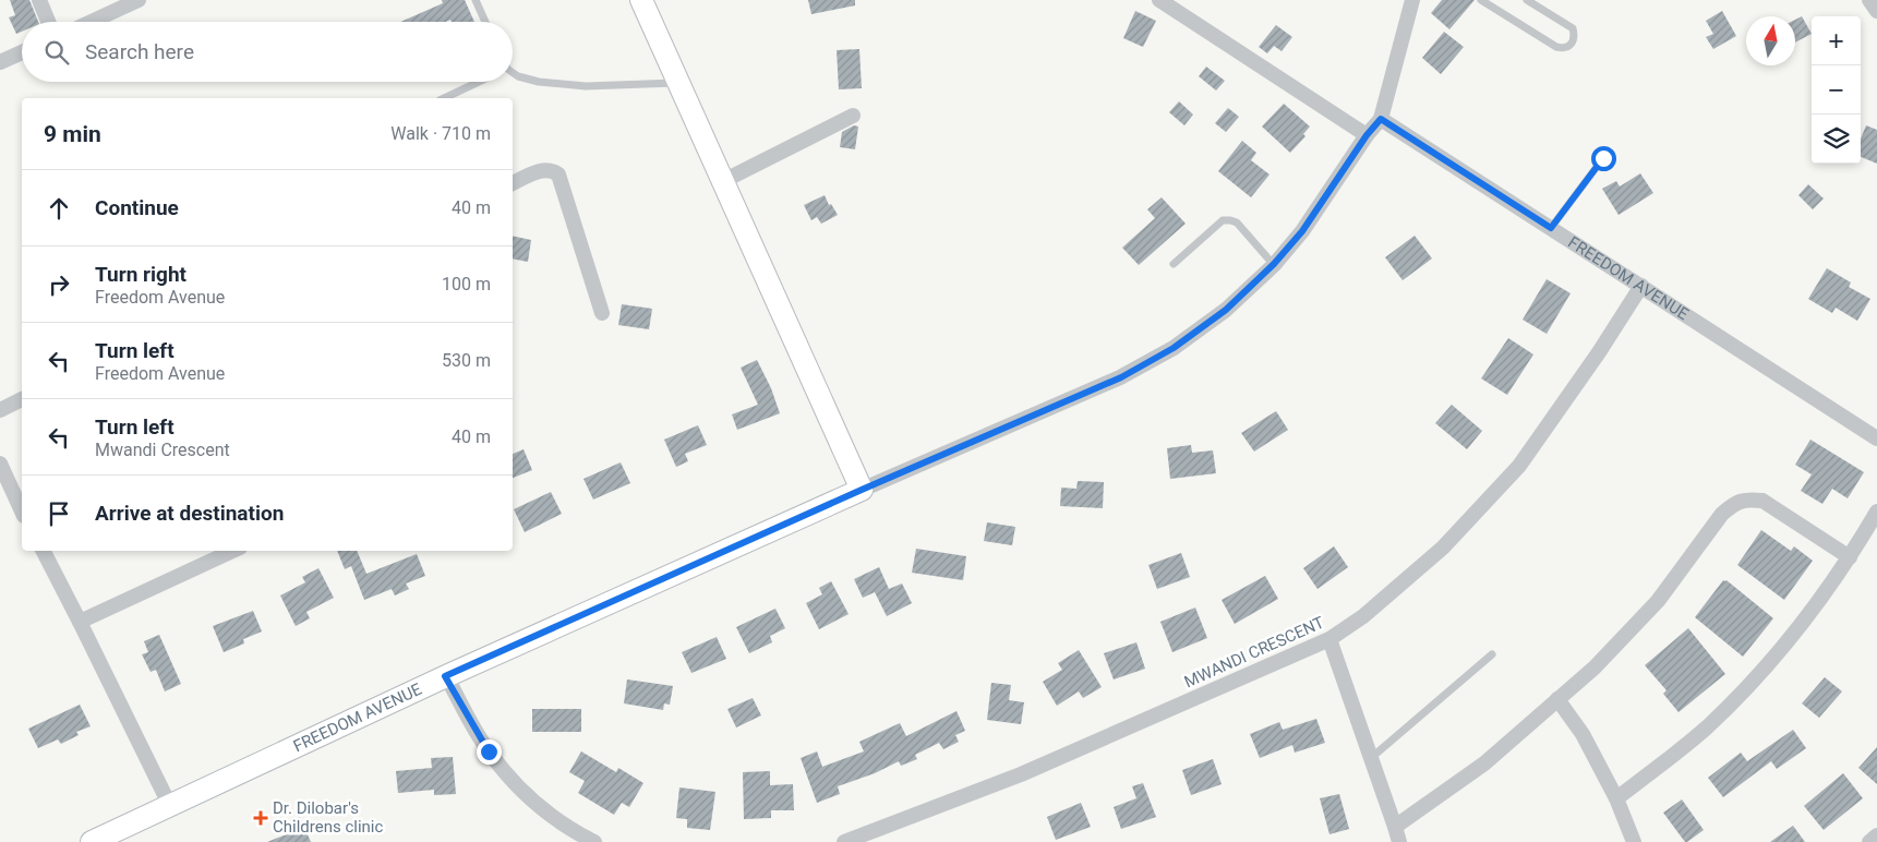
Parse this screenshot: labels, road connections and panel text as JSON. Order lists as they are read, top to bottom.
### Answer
{
  "streets": {
    "main road": ["FREEDOM AVENUE"],
    "street": ["MWANDI CRESCENT"]
  },
  "crossings": [
    ["FREEDOM AVENUE", "MWANDI CRESCENT"]
  ],
  "places": {
    "health": ["Dr. Dilobar's Childrens clinic"]
  },
  "north": "top",
  "page": {
    "map_buttons": ["+", "−"],
    "search": "Search here",
    "heading": ["9 min", "Walk · 710 m"],
    "list": [
      ["Continue", "40 m"],
      ["Turn right", "Freedom Avenue", "100 m"],
      ["Turn left", "Freedom Avenue", "530 m"],
      ["Turn left", "Mwandi Crescent", "40 m"],
      "Arrive at destination"
    ]
  }
}
